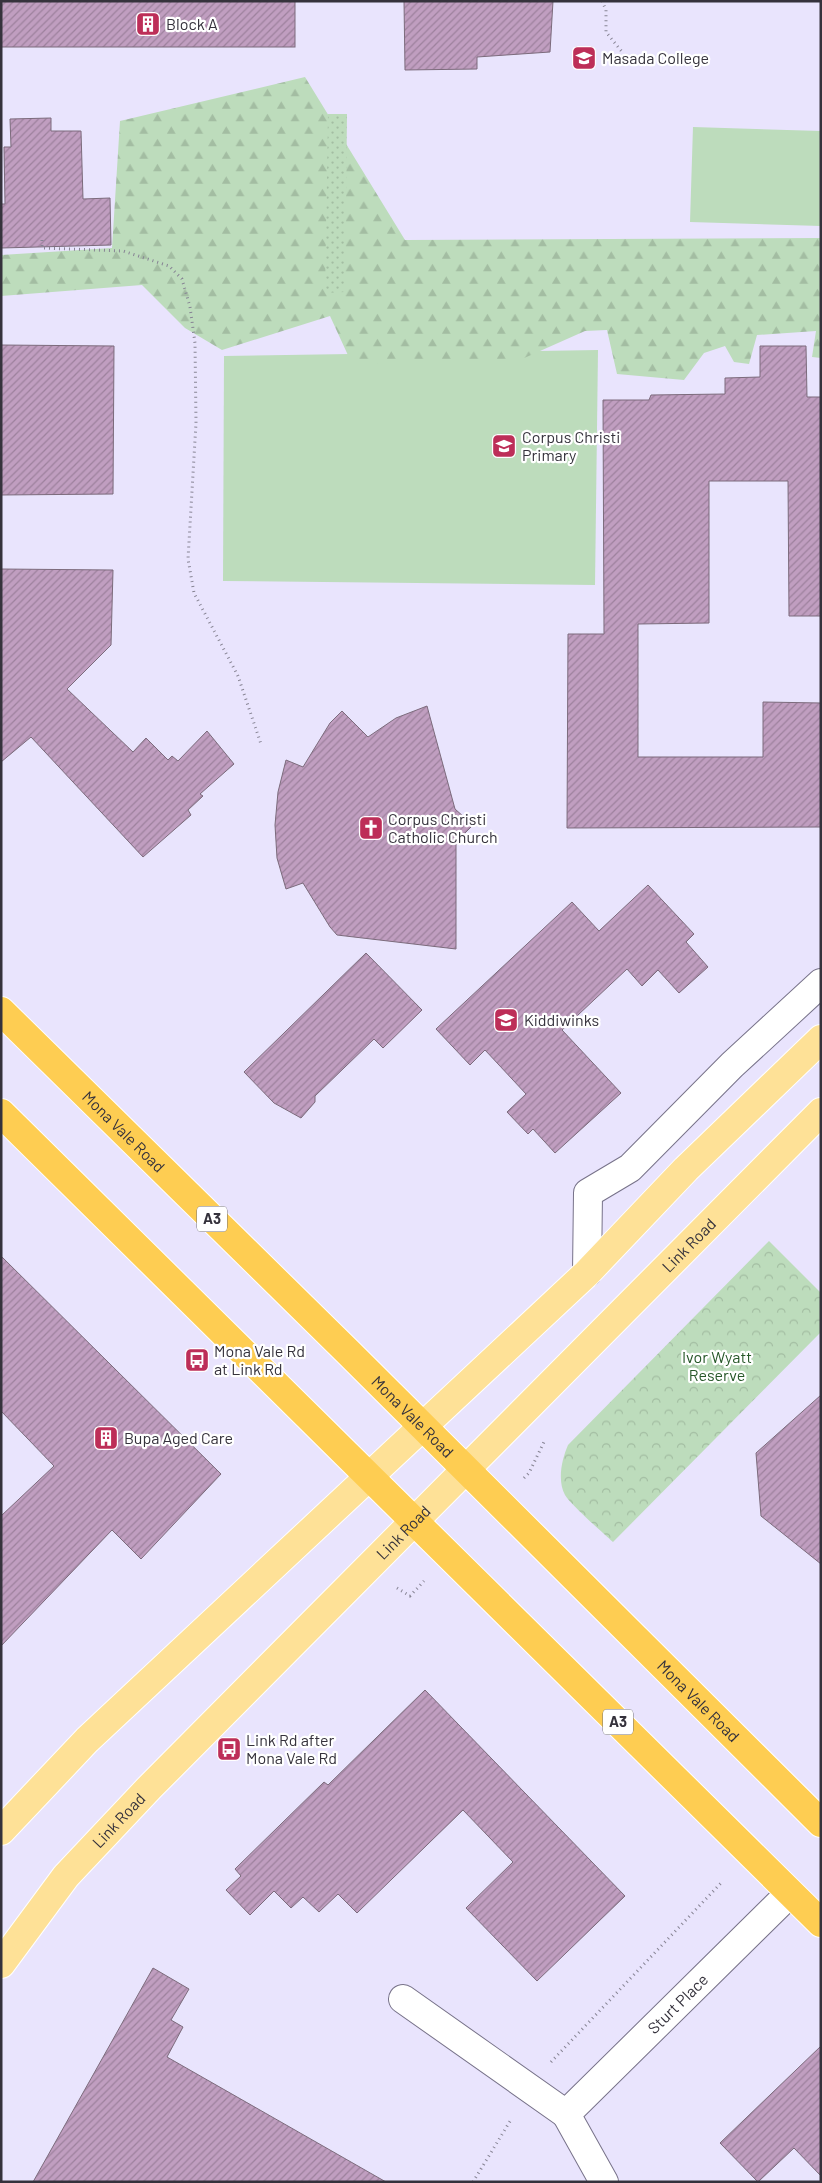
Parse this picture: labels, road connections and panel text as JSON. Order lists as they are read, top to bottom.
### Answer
{
  "streets": {
    "highway": ["Mona Vale Road", "A3"],
    "main road": ["Link Road"],
    "street": ["Sturt Place"]
  },
  "crossings": [
    ["Mona Vale Road", "Link Road"],
    ["A3", "Link Road"],
    ["A3", "Sturt Place"]
  ],
  "parks": ["Ivor Wyatt Reserve"],
  "places": {
    "building": ["Block A", "Bupa Aged Care"],
    "school or university": ["Masada College", "Corpus Christi Primary", "Kiddiwinks"],
    "church": ["Corpus Christi Catholic Church"],
    "bus stop": ["Mona Vale Rd at Link Rd", "Link Rd after Mona Vale Rd"]
  }
}
